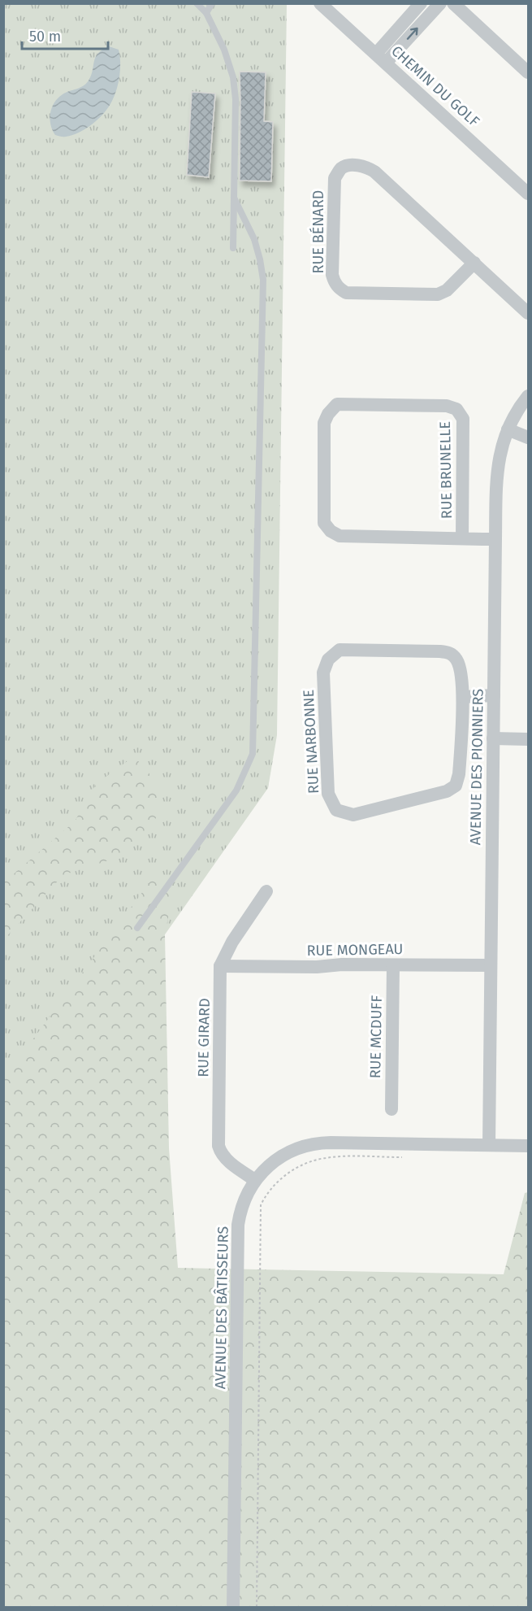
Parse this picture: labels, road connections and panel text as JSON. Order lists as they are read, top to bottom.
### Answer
{
  "streets": {
    "street": [
      "CHEMIN DU GOLF",
      "RUE BÉNARD",
      "RUE BRUNELLE",
      "RUE NARBONNE",
      "AVENUE DES PIONNIERS",
      "RUE MONGEAU",
      "RUE MCDUFF",
      "RUE GIRARD",
      "AVENUE DES BÂTISSEURS"
    ]
  },
  "crossings": [
    ["RUE BRUNELLE", "AVENUE DES PIONNIERS"],
    ["AVENUE DES PIONNIERS", "RUE MONGEAU"],
    ["AVENUE DES PIONNIERS", "AVENUE DES BÂTISSEURS"],
    ["RUE MONGEAU", "RUE MCDUFF"],
    ["RUE MONGEAU", "RUE GIRARD"],
    ["RUE GIRARD", "AVENUE DES BÂTISSEURS"]
  ],
  "scale_bar": "50 m"
}
